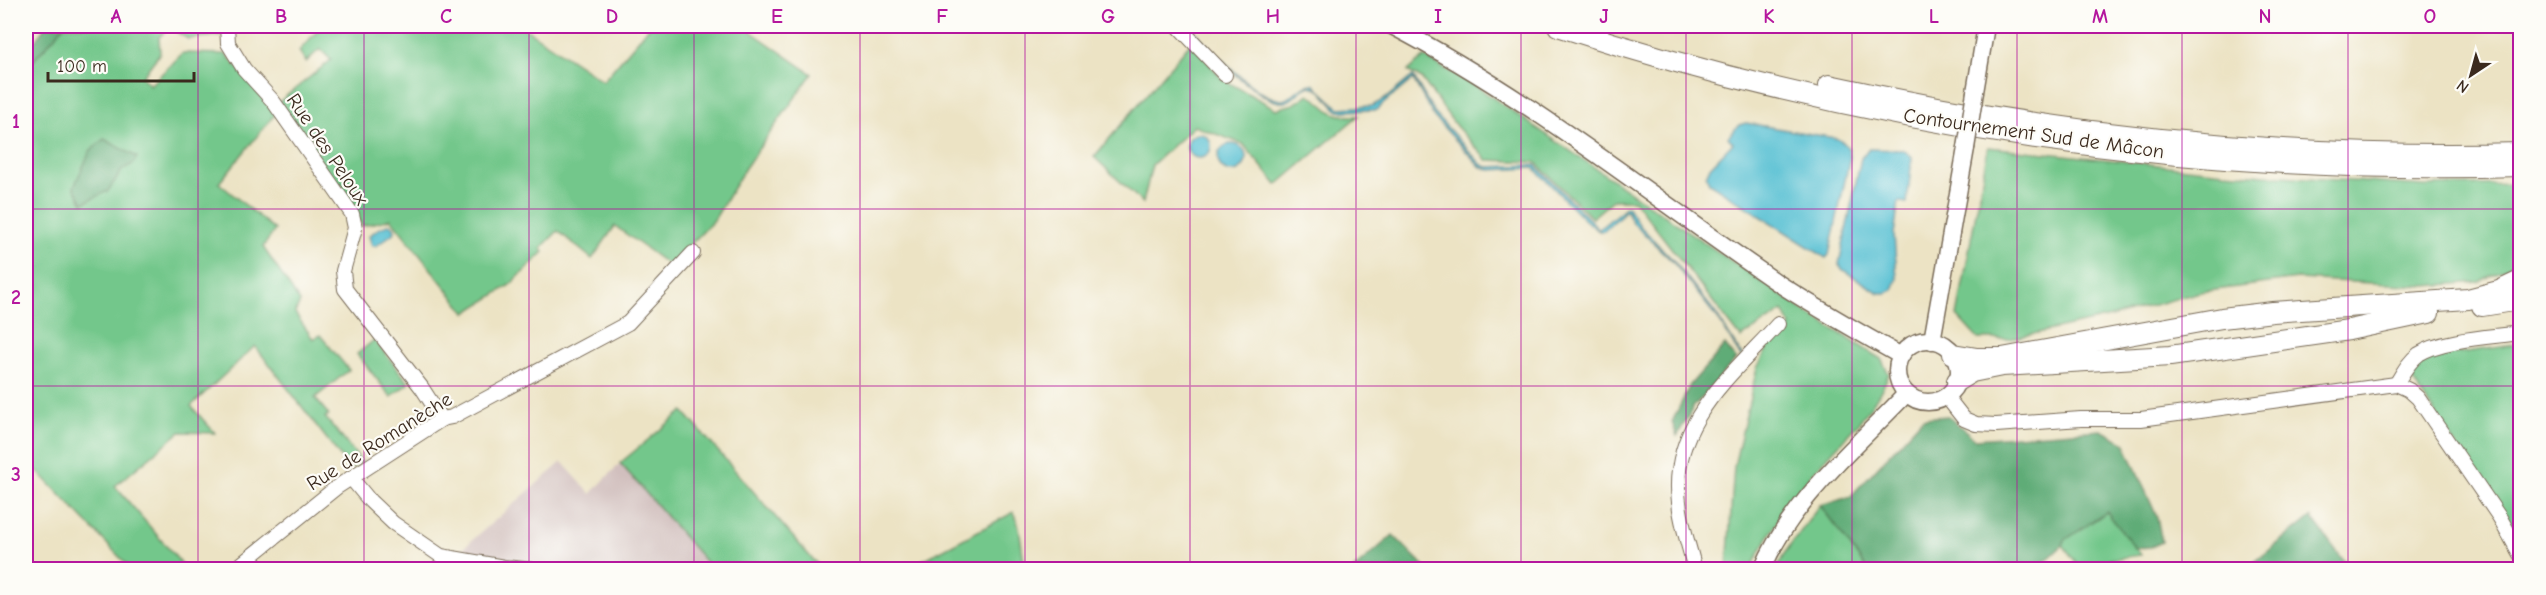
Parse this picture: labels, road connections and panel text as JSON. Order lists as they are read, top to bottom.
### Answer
{
  "streets": {
    "highway": ["Contournement Sud de Mâcon"],
    "street": ["Rue des Peloux", "Rue de Romanèche"]
  },
  "crossings": [
    ["Rue des Peloux", "Rue de Romanèche"]
  ],
  "scale_bar": "100 m",
  "north": "bottom left",
  "grid": {
    "columns": [
      "A",
      "B",
      "C",
      "D",
      "E",
      "F",
      "G",
      "H",
      "I",
      "J",
      "K",
      "L",
      "M",
      "N",
      "O"
    ],
    "rows": ["1", "2", "3"]
  }
}
